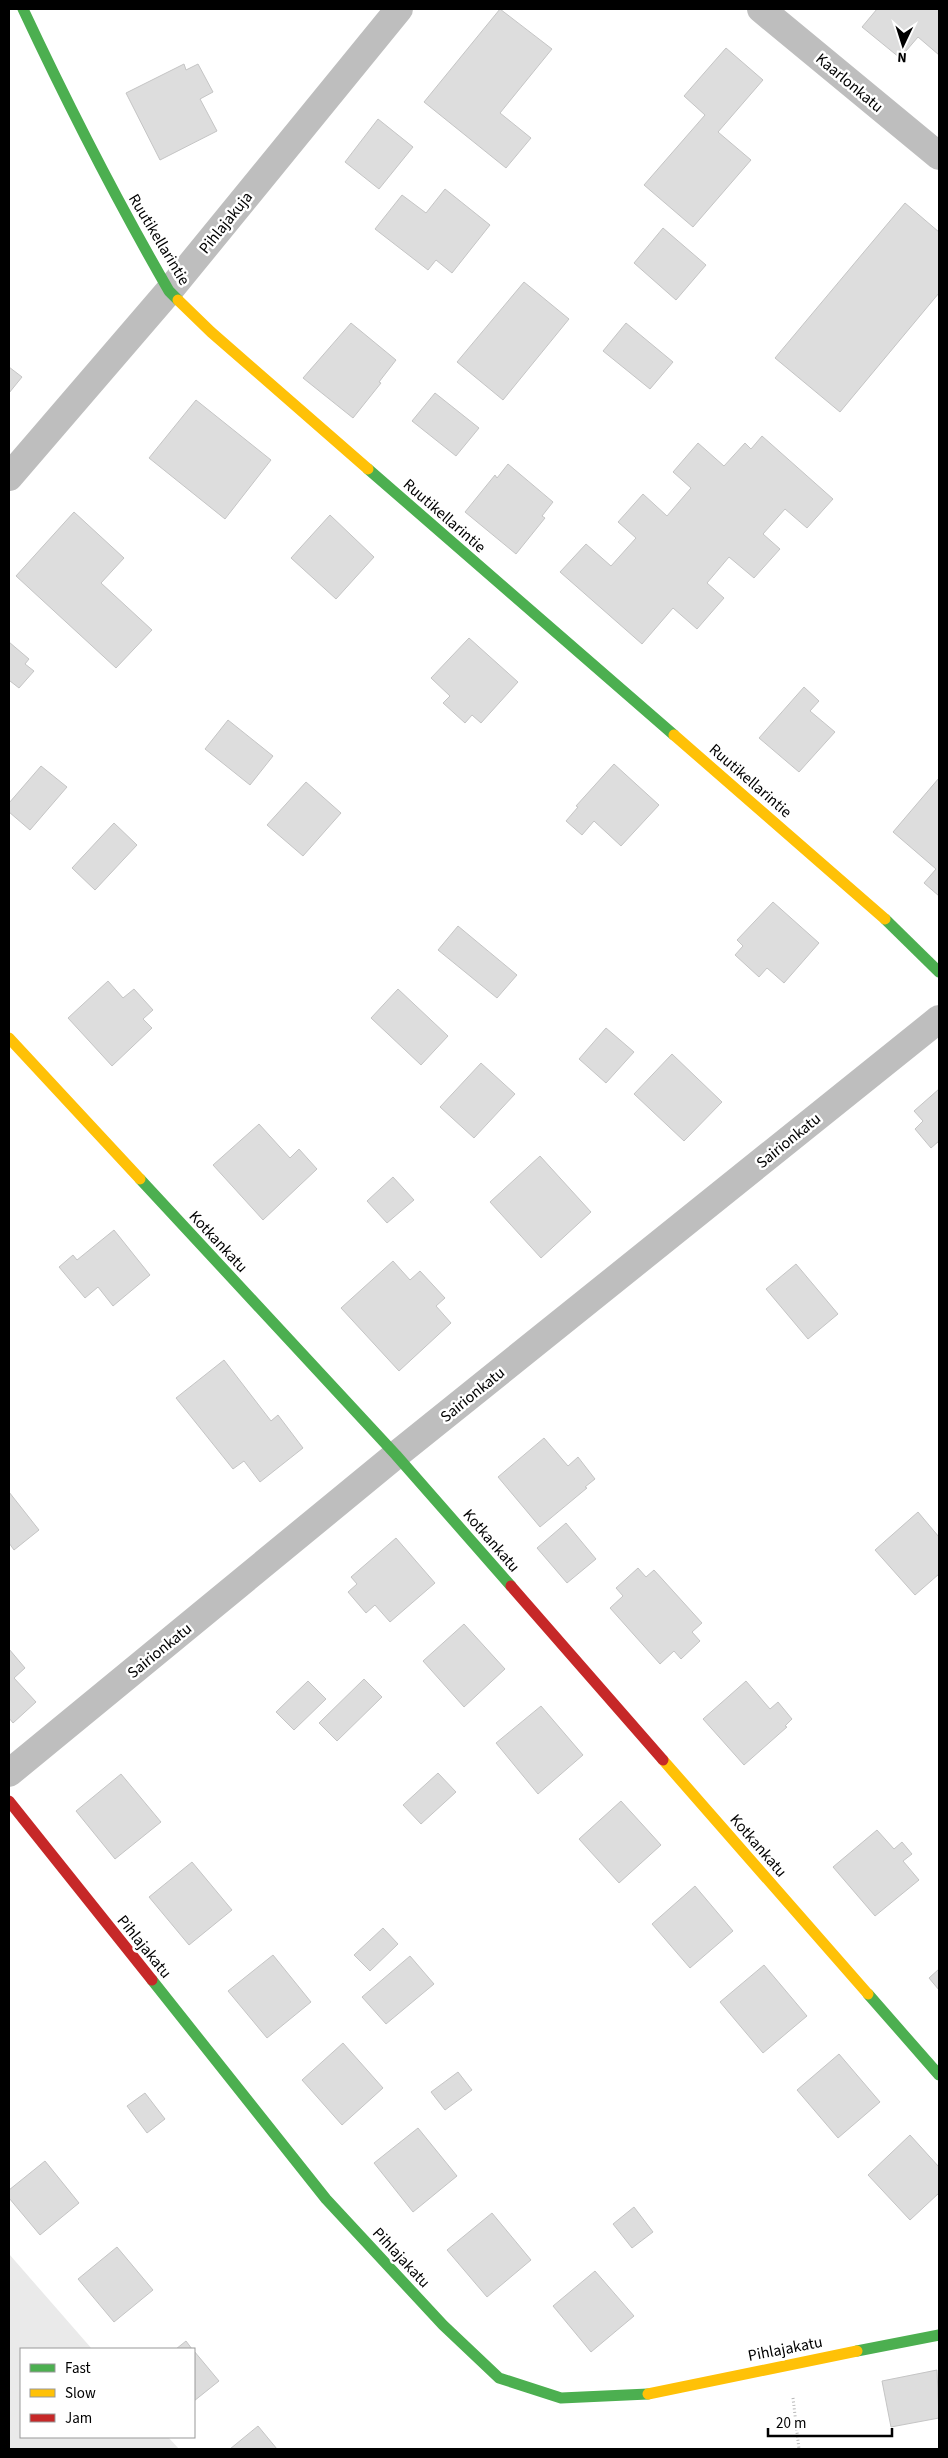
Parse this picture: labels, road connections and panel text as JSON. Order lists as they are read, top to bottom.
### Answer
{
  "streets": {
    "street": [
      "Kaarlonkatu",
      "Pihlajakuja",
      "Ruutikellarintie",
      "Sairionkatu",
      "Kotkankatu",
      "Pihlajakatu"
    ]
  },
  "crossings": [
    ["Pihlajakuja", "Ruutikellarintie"],
    ["Sairionkatu", "Kotkankatu"]
  ],
  "legend": ["Fast", "Slow", "Jam"],
  "scale_bar": "20 m",
  "north": "bottom"
}
